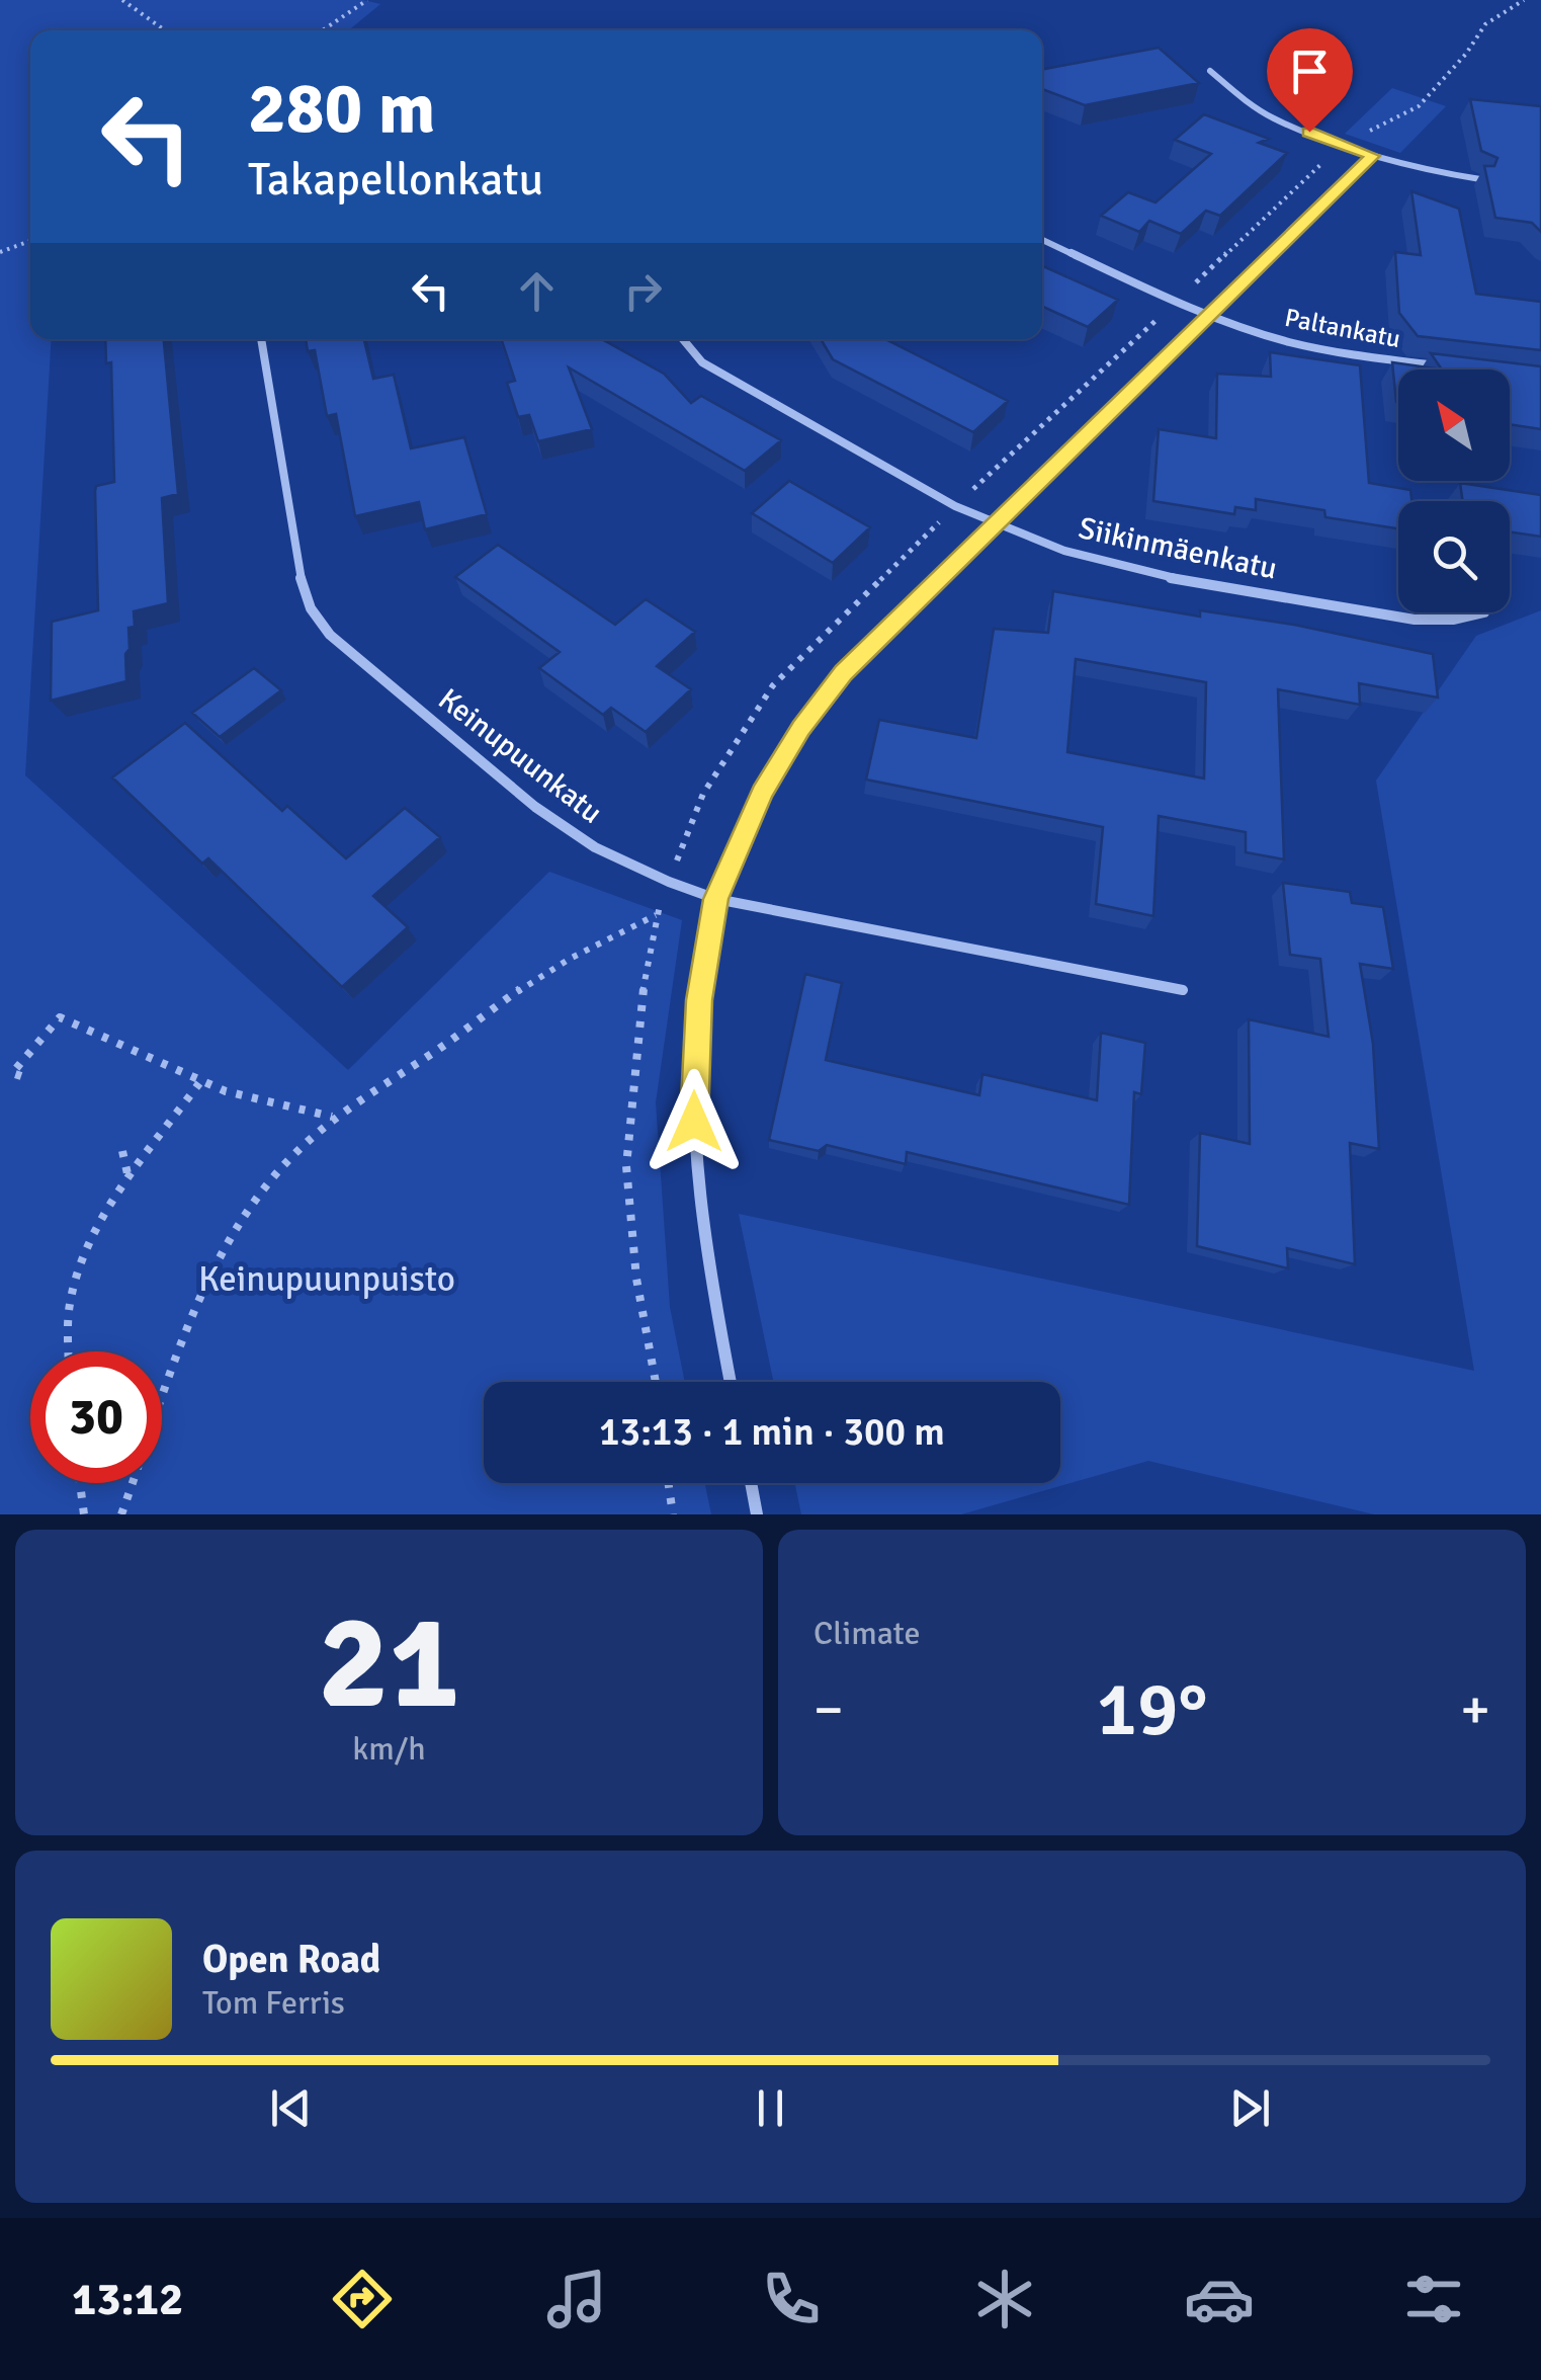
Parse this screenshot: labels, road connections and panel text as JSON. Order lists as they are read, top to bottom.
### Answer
{
  "streets": {
    "street": ["Paltankatu", "Siikinmäenkatu", "Keinupuunkatu"]
  },
  "parks": ["Keinupuunpuisto"],
  "north": "top left",
  "page": {
    "turn": ["280 m", "Takapellonkatu"],
    "limit": "30",
    "trip": "13:13 · 1 min · 300 m",
    "tile": [
      ["21", "km/h"],
      "Climate"
    ],
    "heat": ["−", "19°", "+"],
    "song": ["Open Road", "Tom Ferris"],
    "tabs": "13:12"
  }
}
